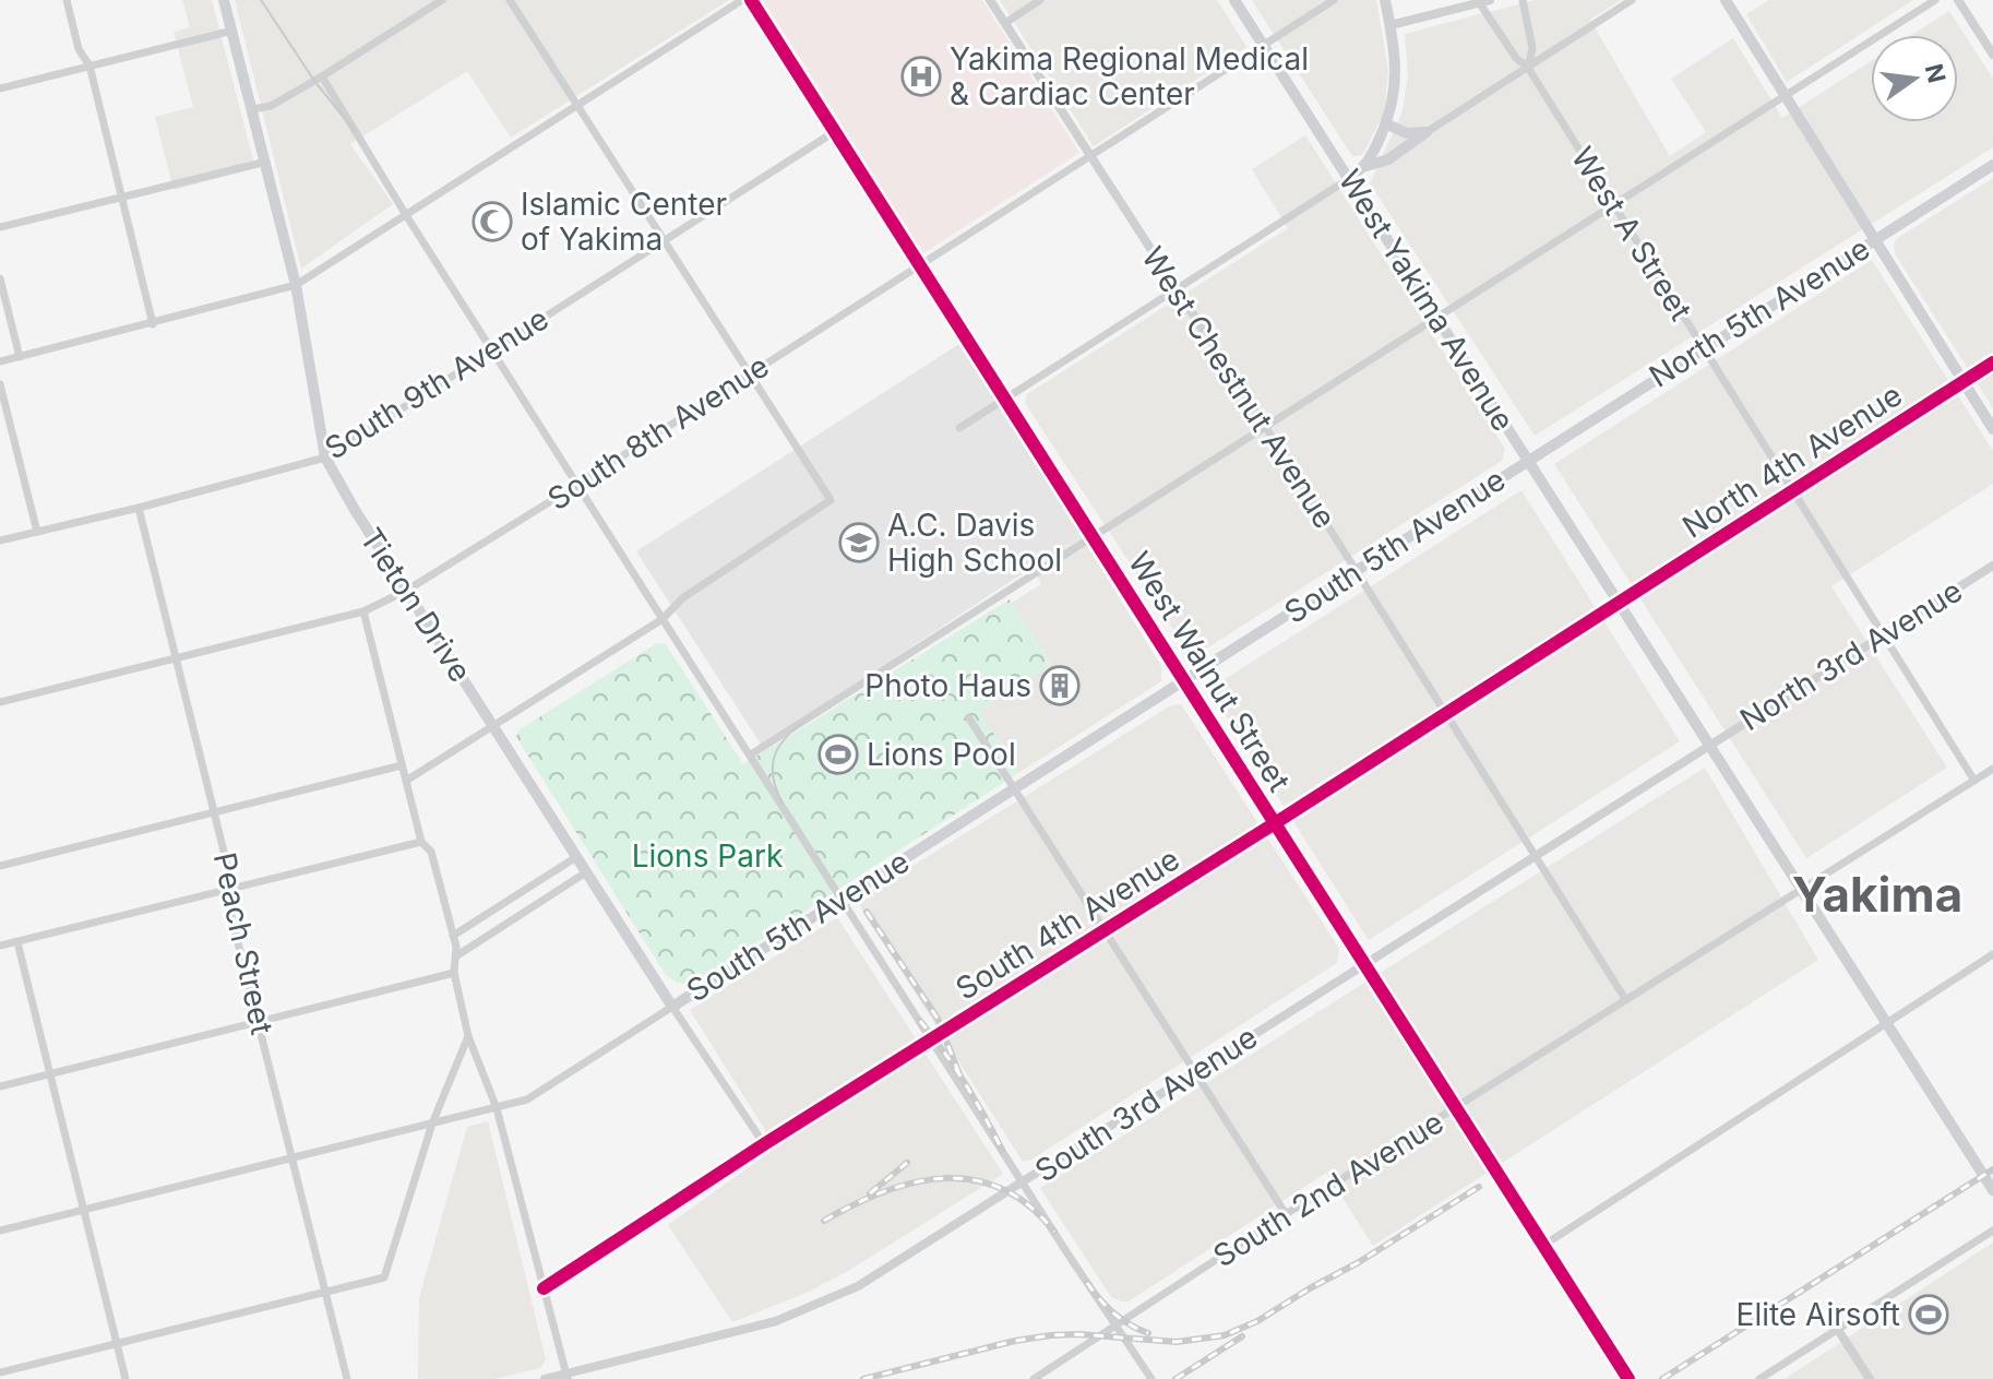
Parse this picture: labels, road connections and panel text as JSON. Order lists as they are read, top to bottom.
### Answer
{
  "streets": {
    "main road": [
      "West Yakima Avenue",
      "North 5th Avenue",
      "South 5th Avenue",
      "Tieton Drive"
    ],
    "street": [
      "West A Street",
      "South 9th Avenue",
      "West Chestnut Avenue",
      "South 8th Avenue",
      "North 4th Avenue",
      "North 3rd Avenue",
      "West Walnut Street",
      "South 4th Avenue",
      "Peach Street",
      "South 3rd Avenue",
      "South 2nd Avenue"
    ]
  },
  "crossings": [
    ["West A Street", "North 5th Avenue"],
    ["West A Street", "North 4th Avenue"],
    ["West A Street", "North 3rd Avenue"],
    ["West A Street", "South 2nd Avenue"],
    ["West Yakima Avenue", "North 5th Avenue"],
    ["West Yakima Avenue", "South 8th Avenue"],
    ["West Yakima Avenue", "North 4th Avenue"],
    ["West Yakima Avenue", "South 5th Avenue"],
    ["West Yakima Avenue", "North 3rd Avenue"],
    ["West Yakima Avenue", "South 4th Avenue"],
    ["West Yakima Avenue", "South 3rd Avenue"],
    ["West Yakima Avenue", "South 2nd Avenue"],
    ["North 5th Avenue", "South 5th Avenue"],
    ["South 9th Avenue", "Tieton Drive"],
    ["South 9th Avenue", "West Walnut Street"],
    ["South 9th Avenue", "Peach Street"],
    ["West Chestnut Avenue", "South 8th Avenue"],
    ["West Chestnut Avenue", "South 5th Avenue"],
    ["West Chestnut Avenue", "South 4th Avenue"],
    ["West Chestnut Avenue", "South 3rd Avenue"],
    ["West Chestnut Avenue", "South 2nd Avenue"],
    ["South 8th Avenue", "Tieton Drive"],
    ["South 8th Avenue", "West Walnut Street"],
    ["South 8th Avenue", "Peach Street"],
    ["North 4th Avenue", "South 4th Avenue"],
    ["South 5th Avenue", "Tieton Drive"],
    ["South 5th Avenue", "West Walnut Street"],
    ["South 5th Avenue", "Peach Street"],
    ["Tieton Drive", "South 4th Avenue"],
    ["North 3rd Avenue", "South 3rd Avenue"],
    ["West Walnut Street", "South 4th Avenue"],
    ["West Walnut Street", "South 3rd Avenue"],
    ["West Walnut Street", "South 2nd Avenue"]
  ],
  "districts": ["Yakima"],
  "parks": ["Lions Park"],
  "places": {
    "hospital": ["Yakima Regional Medical & Cardiac Center"],
    "mosque": ["Islamic Center of Yakima"],
    "school or university": ["A.C. Davis High School"],
    "building": ["Photo Haus"],
    "sports": ["Lions Pool", "Elite Airsoft"]
  },
  "north": "right"
}
